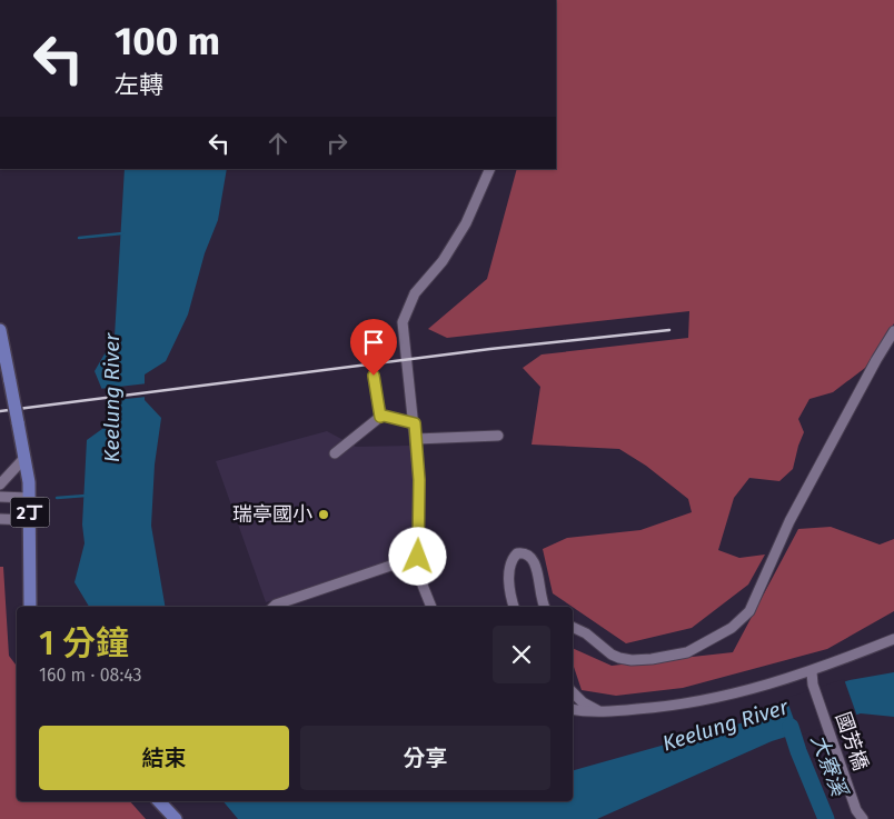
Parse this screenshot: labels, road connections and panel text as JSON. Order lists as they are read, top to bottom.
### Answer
{
  "streets": {
    "main road": ["2丁"],
    "street": ["國芳橋"]
  },
  "water": ["Keelung River", "大寮溪"],
  "places": ["瑞亭國小"],
  "page": {
    "turn": ["100 m", "左轉"],
    "heading": ["1 分鐘", "160 m · 08:43"],
    "buttons": ["結束", "分享"]
  }
}
